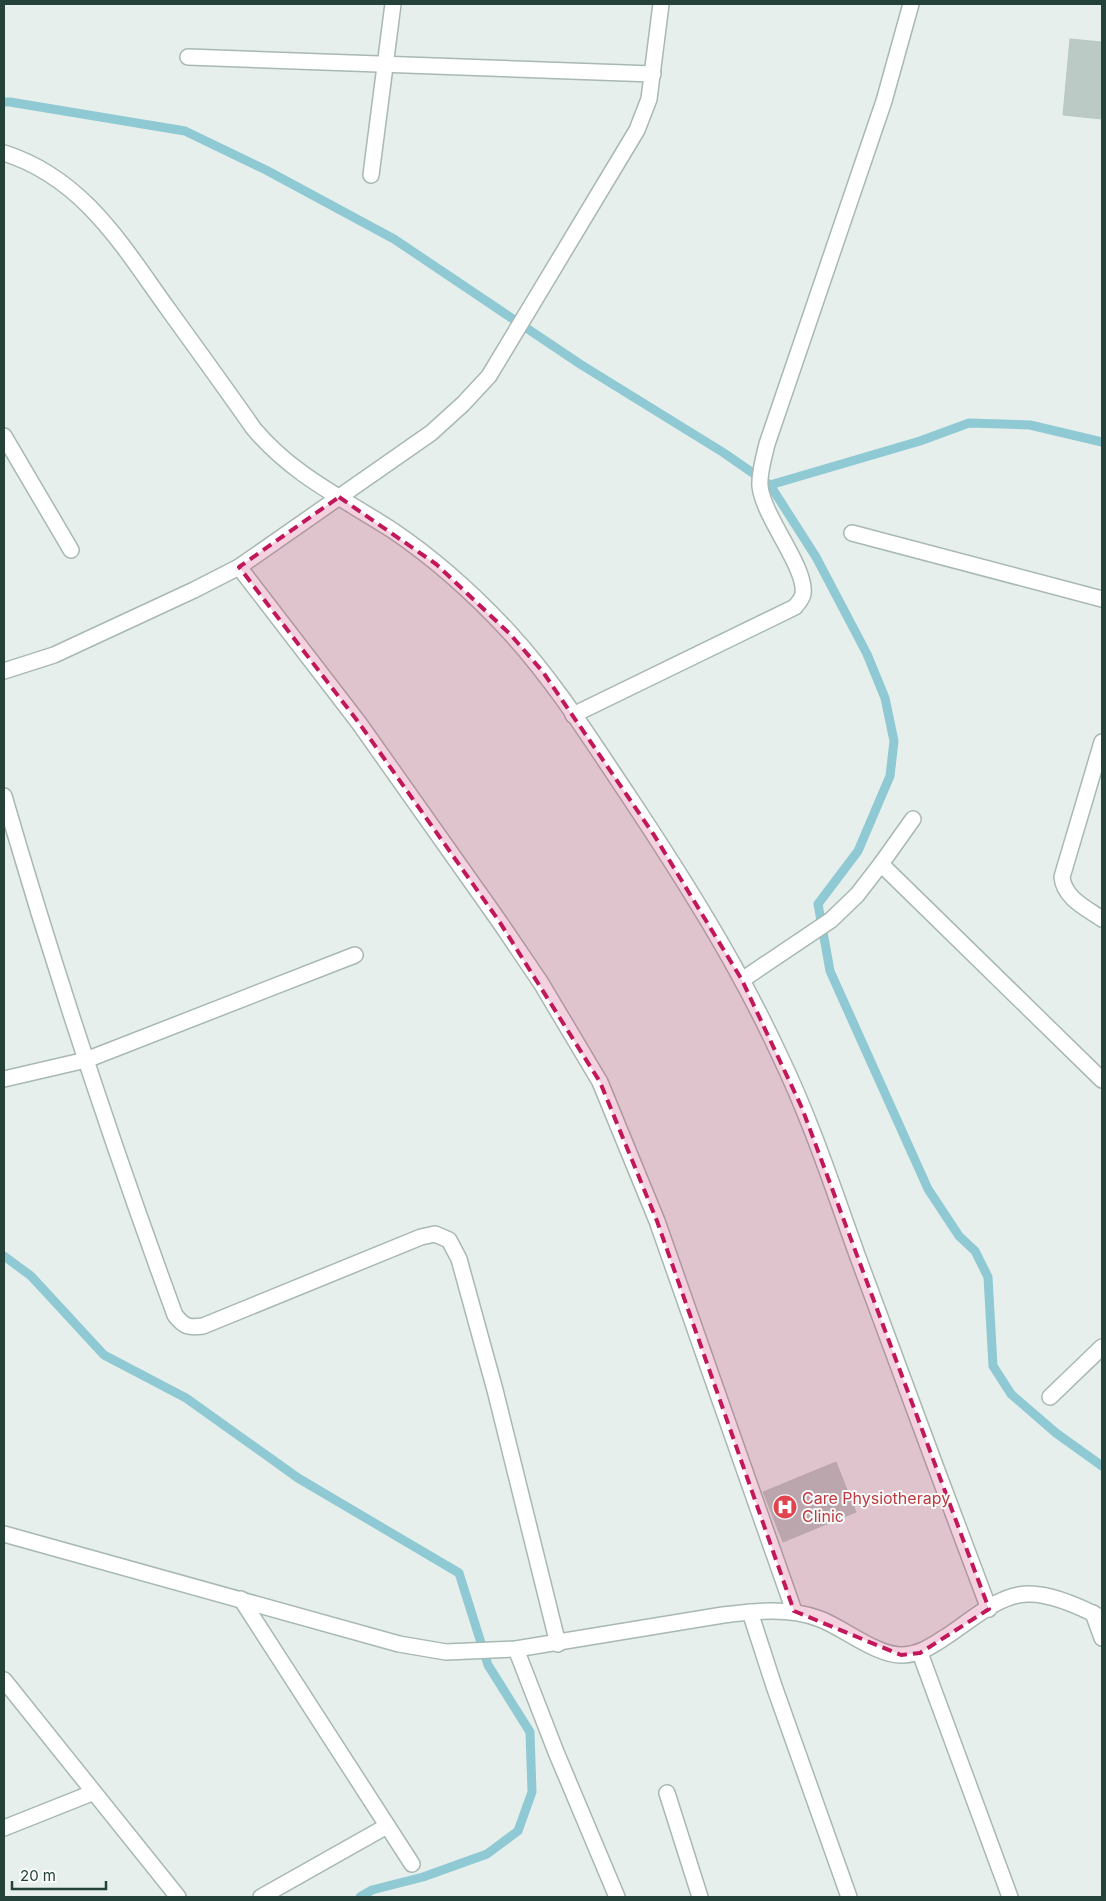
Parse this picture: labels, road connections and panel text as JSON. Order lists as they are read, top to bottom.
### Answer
{
  "places": {
    "hospital": ["Care Physiotherapy Clinic"]
  },
  "scale_bar": "20 m"
}
